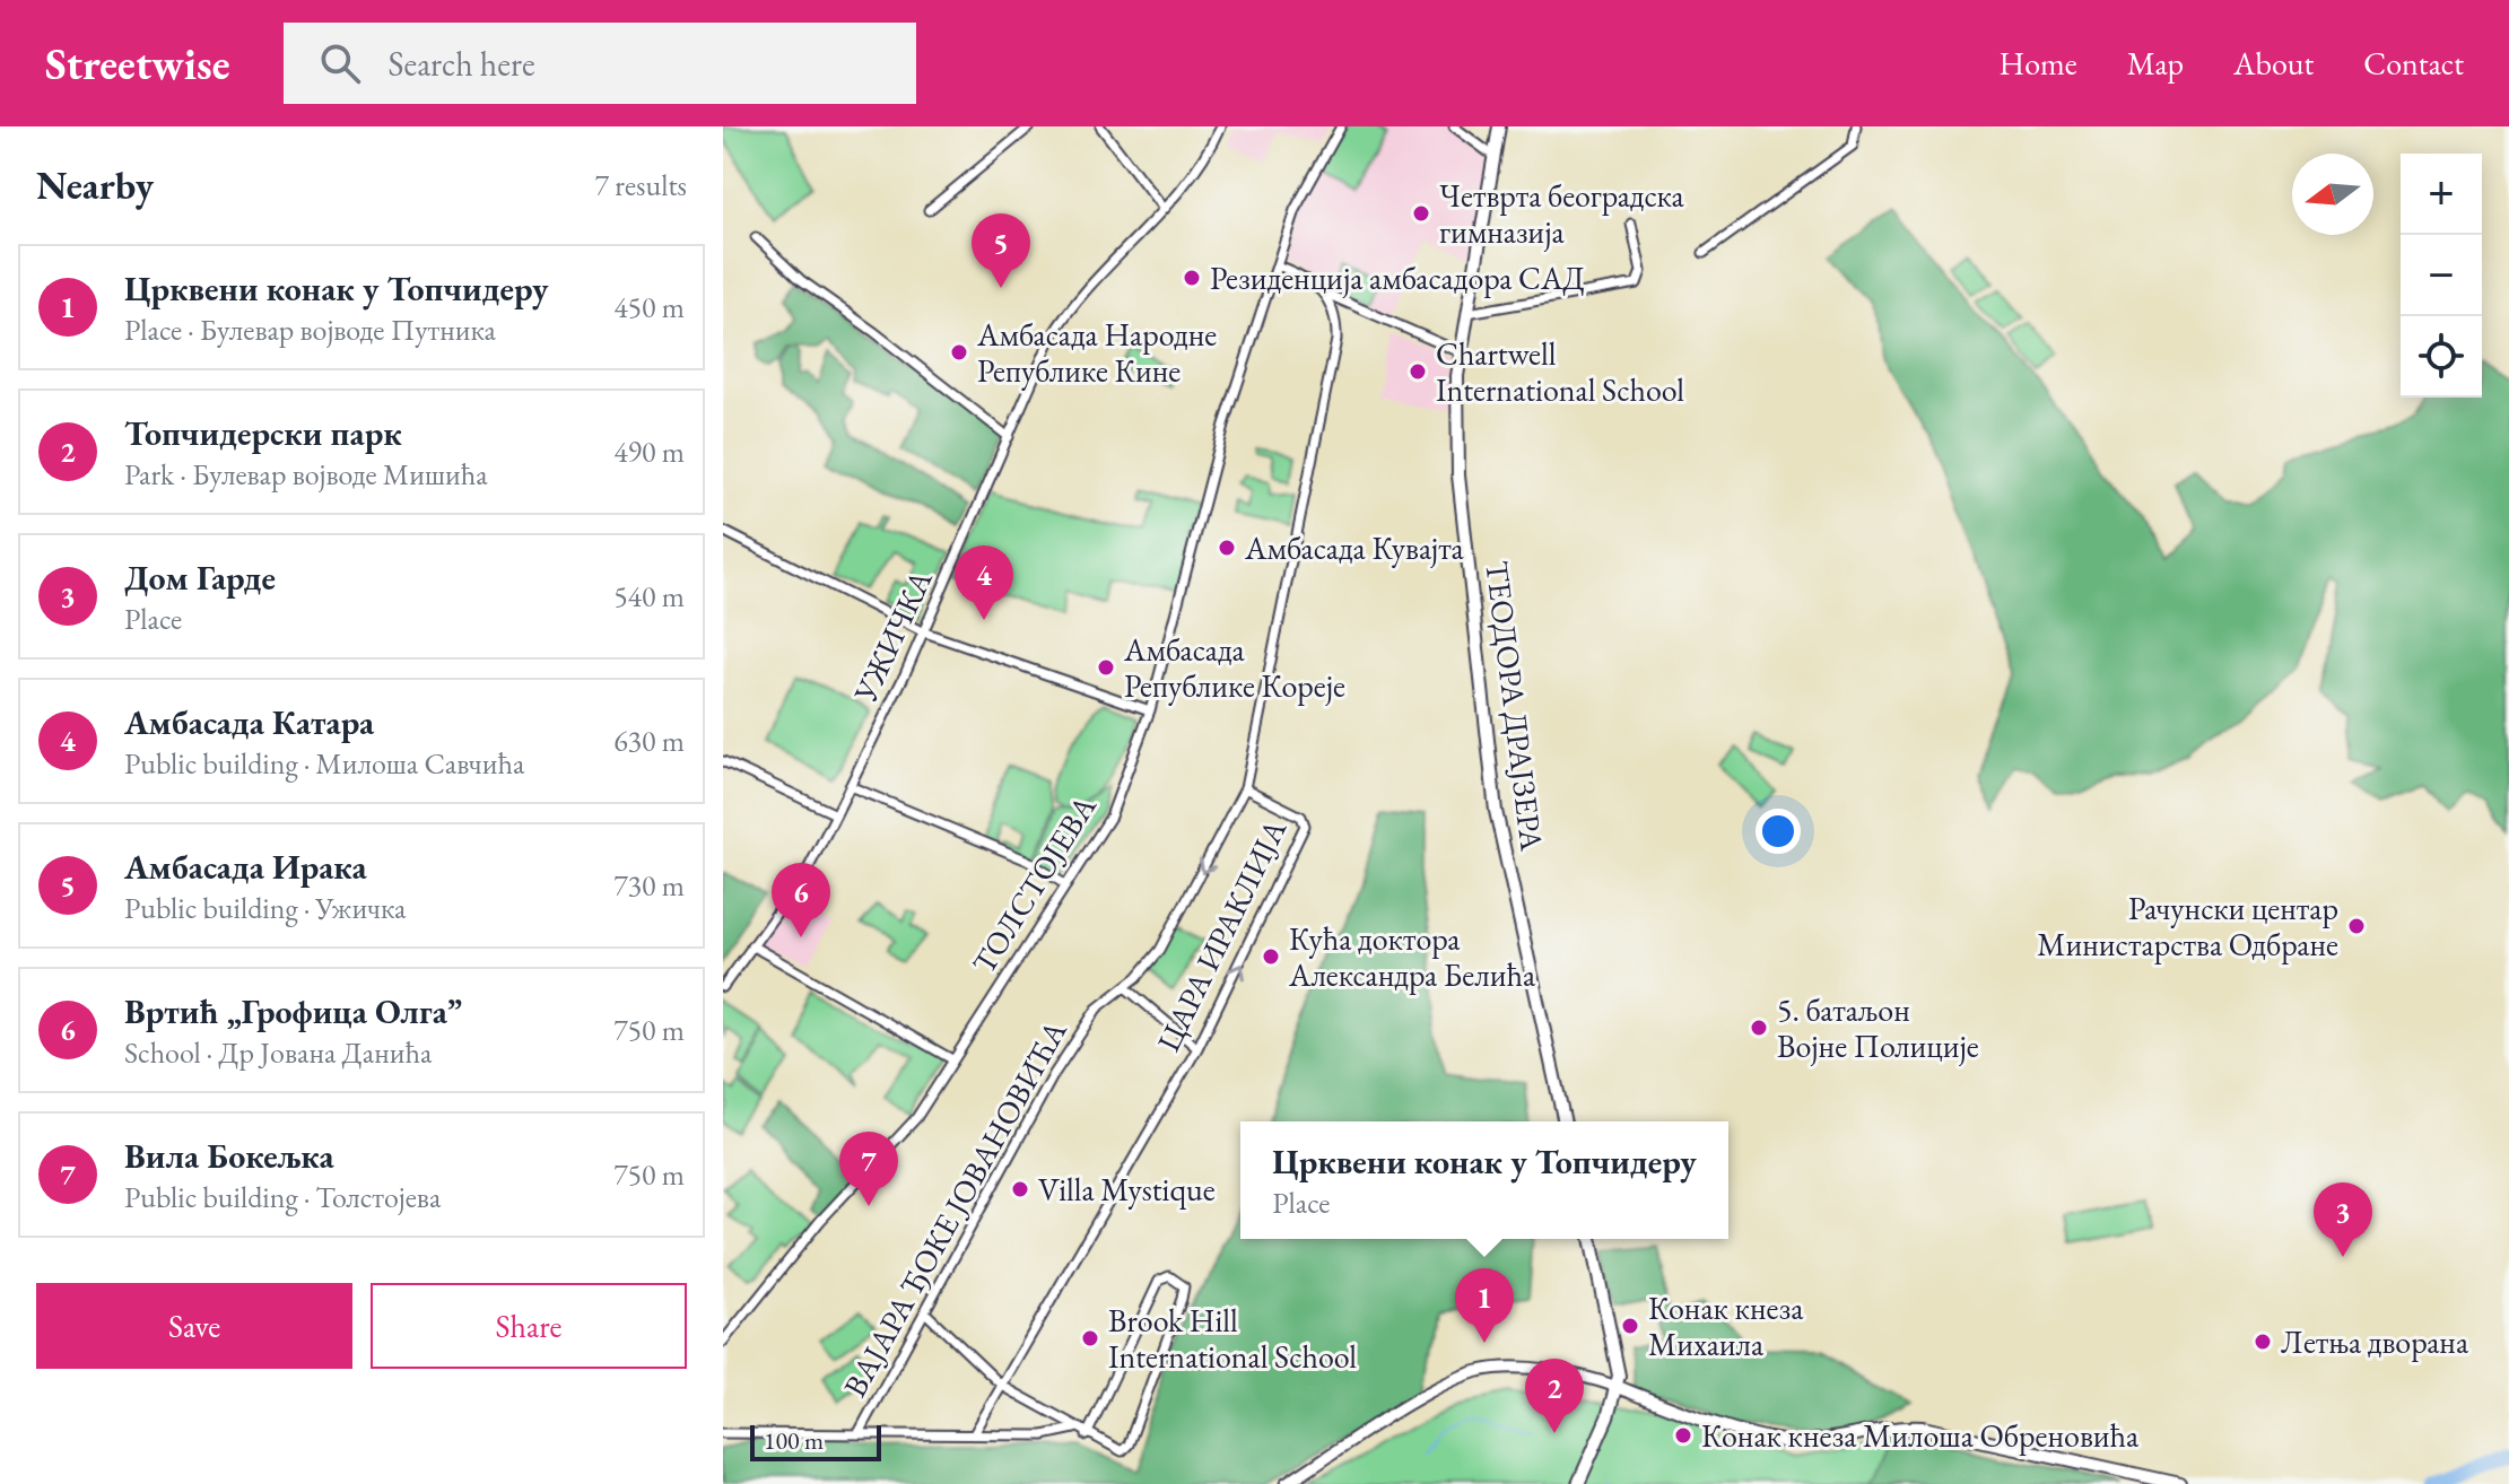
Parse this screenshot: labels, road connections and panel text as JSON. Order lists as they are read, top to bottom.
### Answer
{
  "streets": {
    "main road": ["ТЕОДОРА ДРАЈЗЕРА"],
    "street": [
      "УЖИЧКА",
      "ТОЛСТОЈЕВА",
      "ЦАРА ИРАКЛИЈА",
      "ВАЈАРА ЂОКЕ ЈОВАНОВИЋА"
    ]
  },
  "crossings": [
    ["ЦАРА ИРАКЛИЈА", "ВАЈАРА ЂОКЕ ЈОВАНОВИЋА"]
  ],
  "places": [
    "Четврта београдска гимназија",
    "Резиденција амбасадора САД",
    "Амбасада Народне Републике Кине",
    "Chartwell International School",
    "Амбасада Кувајта",
    "Амбасада Републике Кореје",
    "Рачунски центар Министарства Одбране",
    "Кућа доктора Александра Белића",
    "5. батаљон Војне Полиције",
    "Villa Mystique",
    "Конак кнеза Михаила",
    "Brook Hill International School",
    "Летња дворана",
    "Конак кнеза Милоша Обреновића"
  ],
  "scale_bar": "100 m",
  "north": "left",
  "page": {
    "header": "Streetwise",
    "search": "Search here",
    "nav": [
      "Home",
      "Map",
      "About",
      "Contact"
    ],
    "heading": ["Nearby", "7 results"],
    "map_buttons": ["+", "−"],
    "pins": [
      "5",
      "4",
      "6",
      "7",
      "3",
      "1",
      "2"
    ],
    "list": [
      {
        "mark": "1",
        "name": "Црквени конак у Топчидеру",
        "note": "Place · Булевар војводе Путника",
        "value": "450 m"
      },
      {
        "mark": "2",
        "name": "Топчидерски парк",
        "note": "Park · Булевар војводе Мишића",
        "value": "490 m"
      },
      {
        "mark": "3",
        "name": "Дом Гарде",
        "note": "Place",
        "value": "540 m"
      },
      {
        "mark": "4",
        "name": "Амбасада Катара",
        "note": "Public building · Милоша Савчића",
        "value": "630 m"
      },
      {
        "mark": "5",
        "name": "Амбасада Ирака",
        "note": "Public building · Ужичка",
        "value": "730 m"
      },
      {
        "mark": "6",
        "name": "Вртић „Грофица Олга”",
        "note": "School · Др Јована Данића",
        "value": "750 m"
      },
      {
        "mark": "7",
        "name": "Вила Бокељка",
        "note": "Public building · Толстојева",
        "value": "750 m"
      }
    ],
    "popup": ["Црквени конак у Топчидеру", "Place"],
    "buttons": ["Save", "Share"],
    "scale": "100 m"
  }
}
